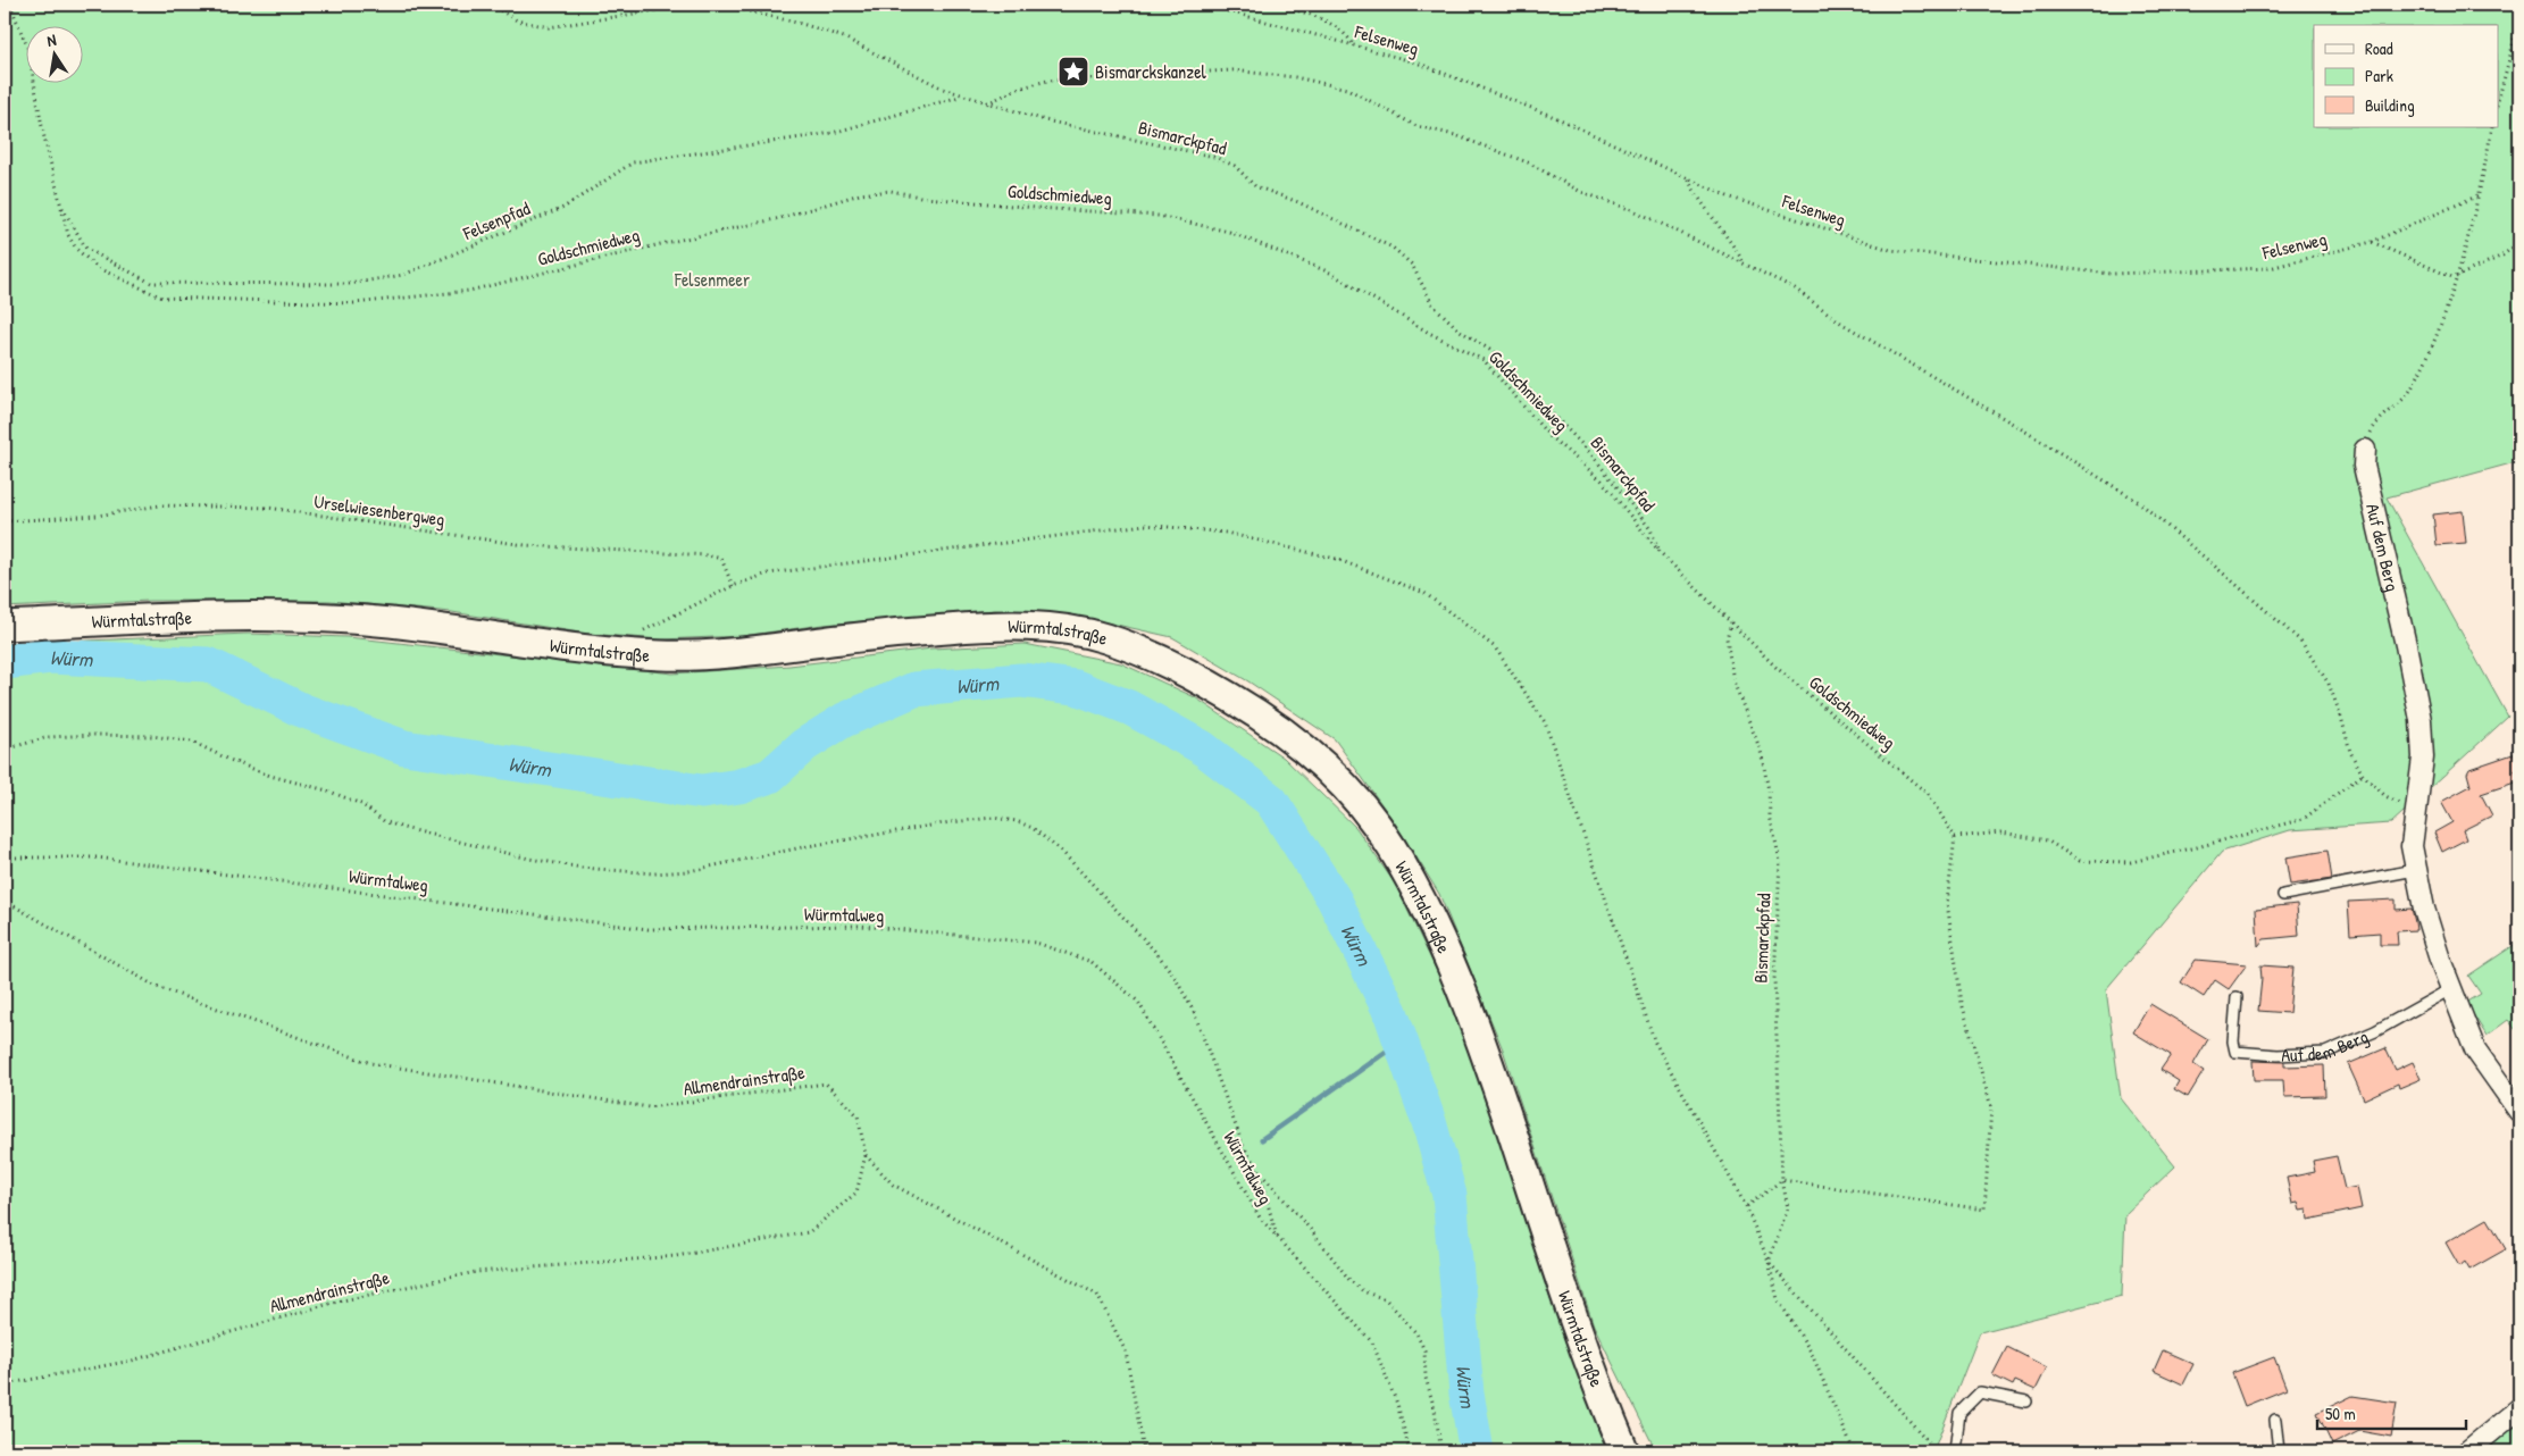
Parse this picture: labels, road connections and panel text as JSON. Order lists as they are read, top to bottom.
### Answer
{
  "streets": {
    "main road": ["Würmtalstraße"],
    "street": ["Auf dem Berg"],
    "path": [
      "Felsenweg",
      "Bismarckpfad",
      "Goldschmiedweg",
      "Felsenpfad",
      "Urselwiesenbergweg",
      "Würmtalweg",
      "Allmendrainstraße"
    ]
  },
  "crossings": [
    ["Bismarckpfad", "Goldschmiedweg"],
    ["Bismarckpfad", "Felsenpfad"],
    ["Goldschmiedweg", "Felsenpfad"]
  ],
  "water": ["Würm"],
  "parks": ["Felsenmeer"],
  "places": {
    "place": ["Bismarckskanzel"]
  },
  "legend": ["Road", "Park", "Building"],
  "scale_bar": "50 m",
  "north": "top"
}
